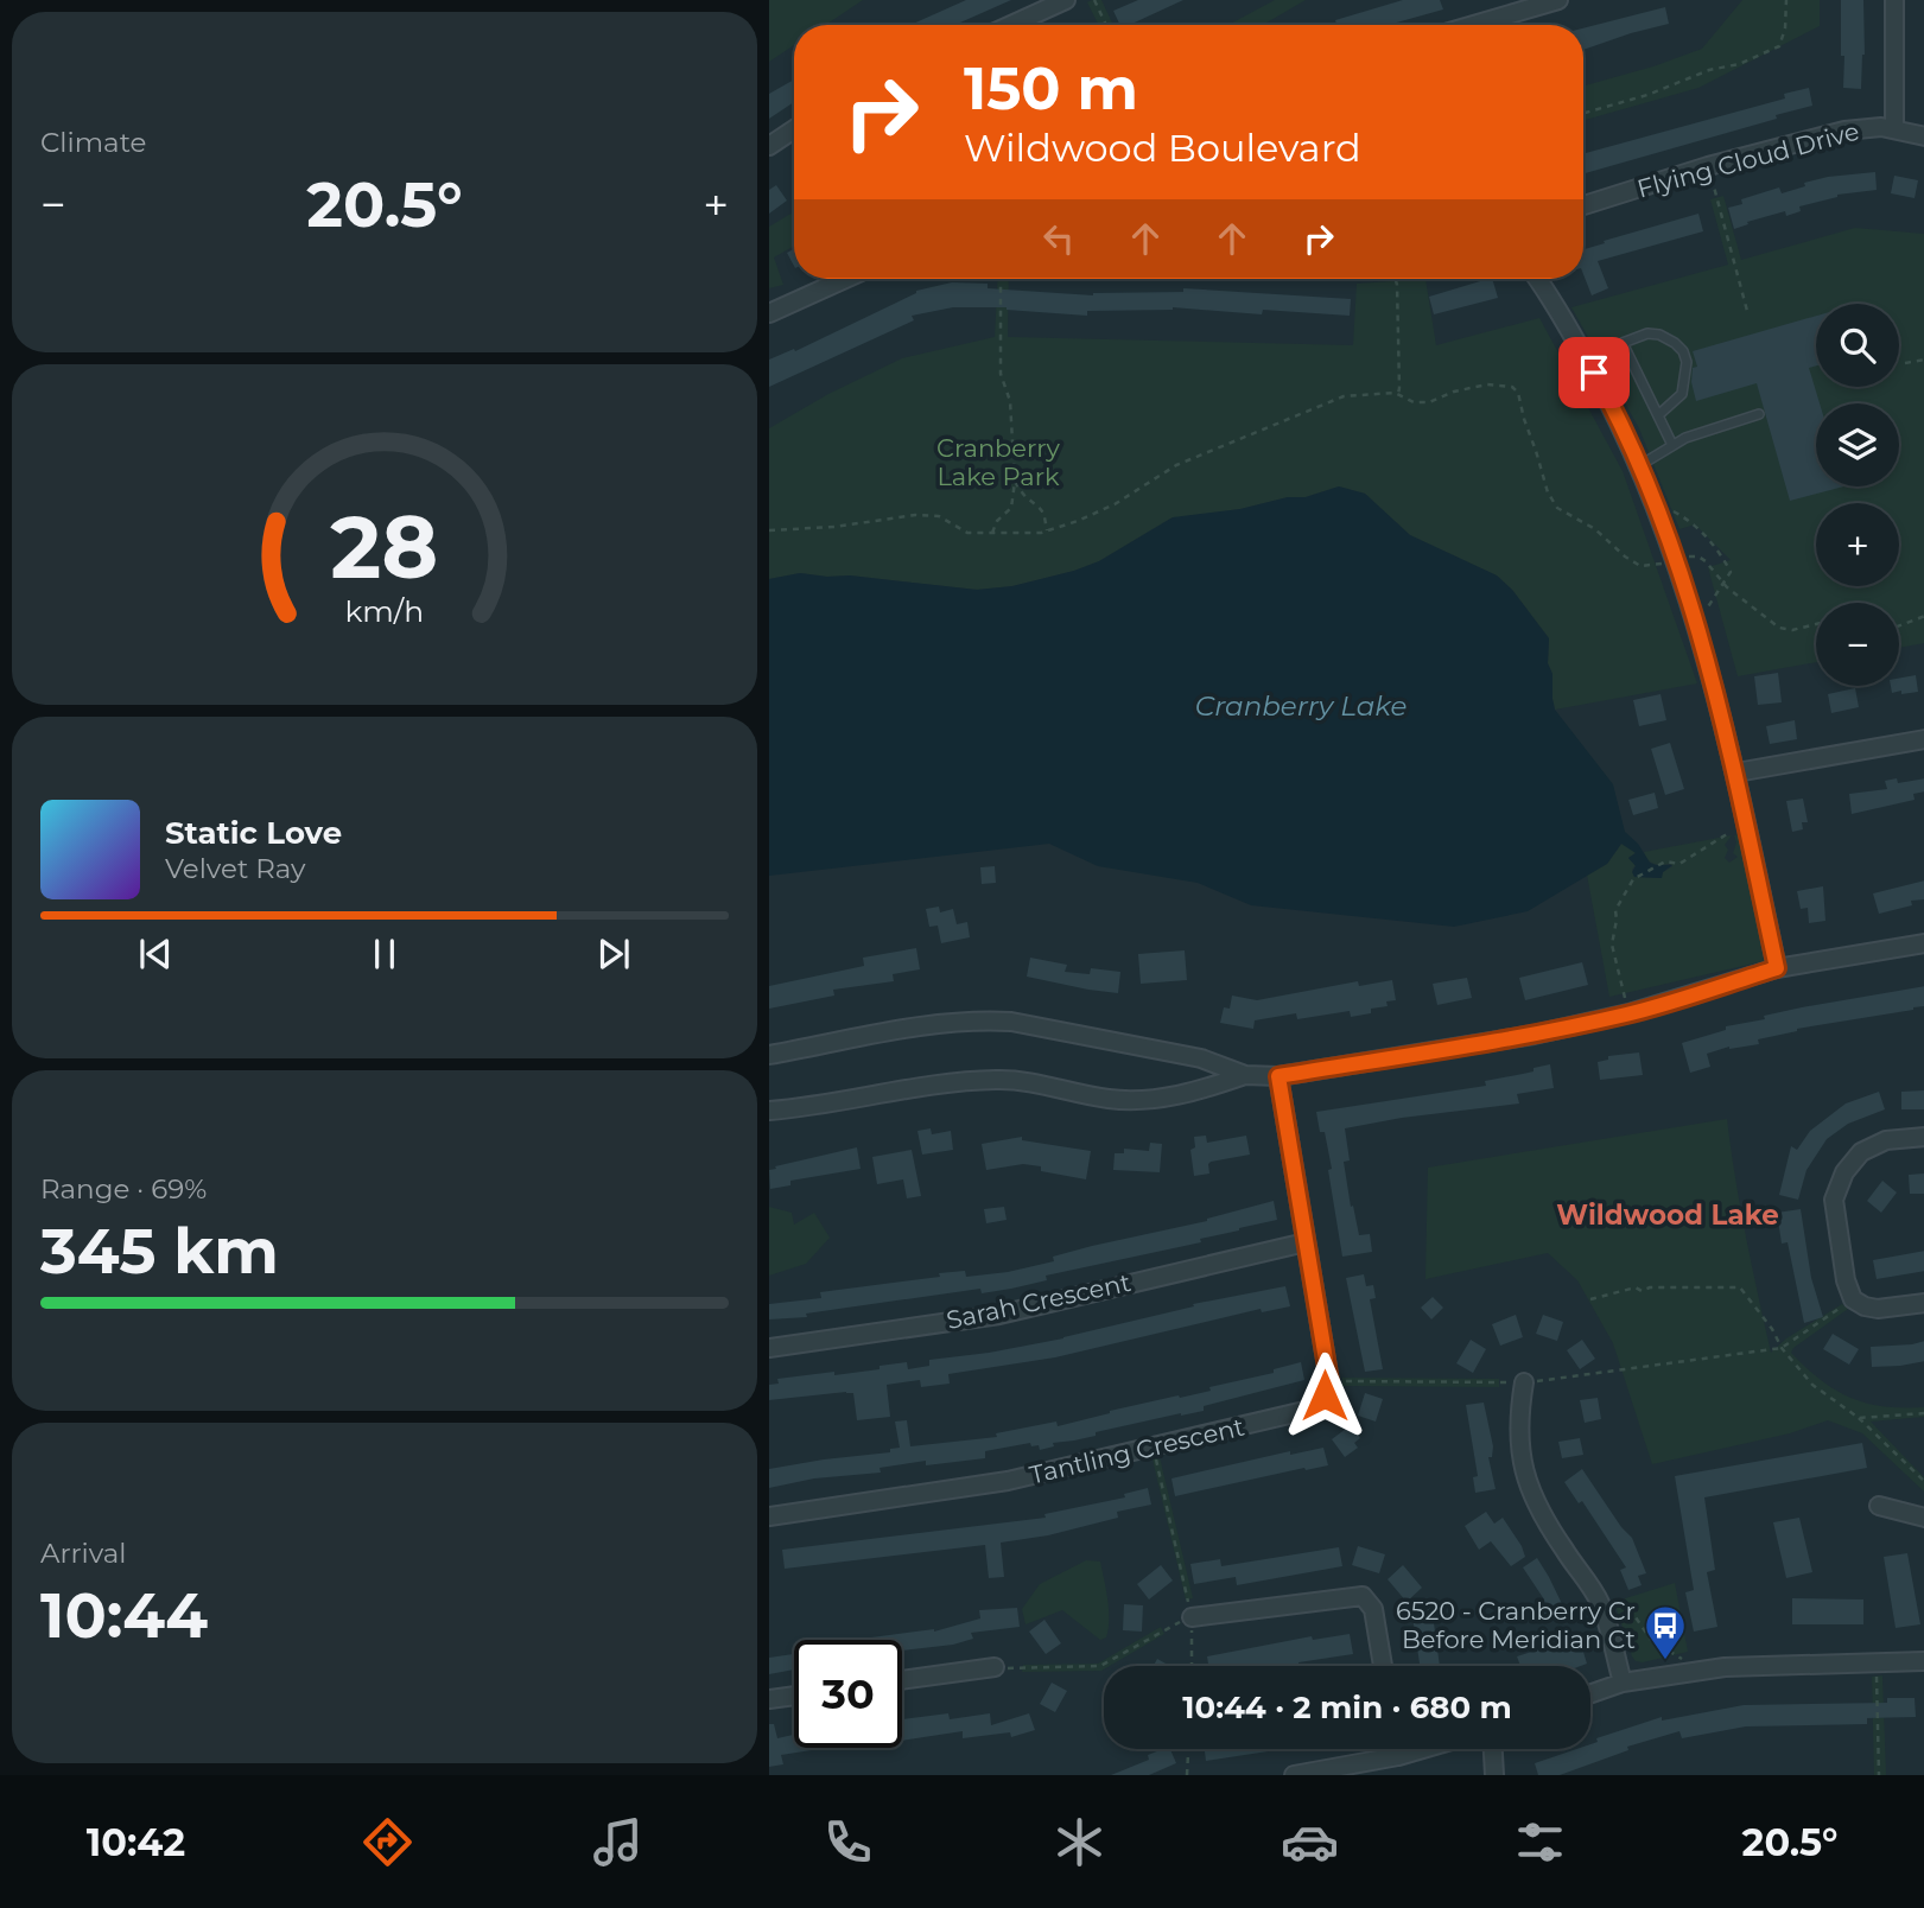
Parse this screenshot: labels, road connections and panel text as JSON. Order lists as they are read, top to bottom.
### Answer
{
  "streets": {
    "street": ["Flying Cloud Drive", "Sarah Crescent", "Tantling Crescent"]
  },
  "districts": ["Wildwood Lake"],
  "water": ["Cranberry Lake"],
  "parks": ["Cranberry Lake Park"],
  "places": {
    "bus stop": ["6520 - Cranberry Cr Before Meridian Ct"]
  },
  "page": {
    "tile": [
      "Climate",
      ["Range · 69%", "345 km"],
      ["Arrival", "10:44"]
    ],
    "turn": ["150 m", "Wildwood Boulevard"],
    "heat": ["−", "20.5°", "+"],
    "map_buttons": ["+", "−"],
    "song": ["Static Love", "Velvet Ray"],
    "limit": "30",
    "trip": "10:44 · 2 min · 680 m",
    "tabs": ["10:42", "20.5°"],
    "gauge": ["28", "km/h"]
  }
}
